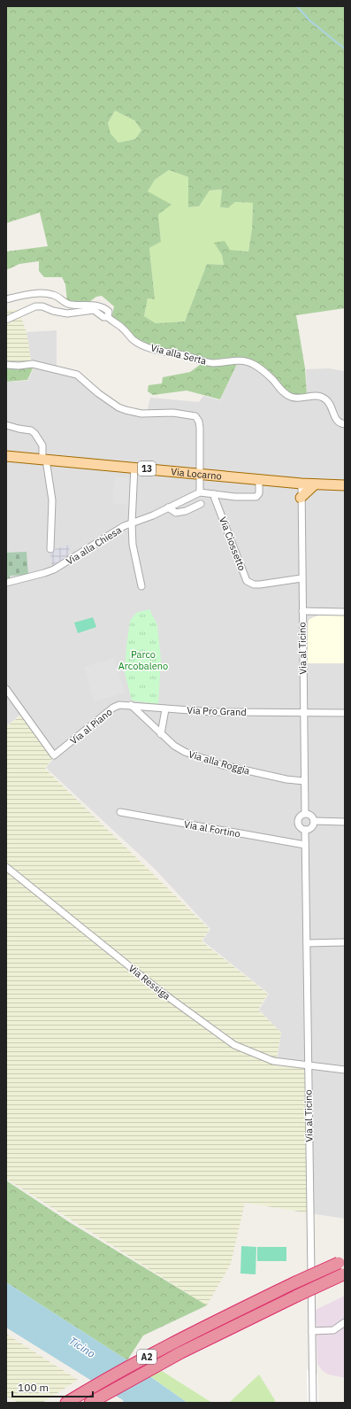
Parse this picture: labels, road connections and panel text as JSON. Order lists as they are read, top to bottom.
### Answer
{
  "streets": {
    "highway": ["A2"],
    "main road": ["13", "Via Locarno"],
    "street": [
      "Via alla Serta",
      "Via Ciossetto",
      "Via alla Chiesa",
      "Via al Ticino",
      "Via Pro Grand",
      "Via al Piano",
      "Via alla Roggia",
      "Via al Fortino",
      "Via Ressiga"
    ]
  },
  "crossings": [
    ["Via Locarno", "Via al Ticino"],
    ["Via Ciossetto", "Via al Ticino"],
    ["Via al Ticino", "Via Pro Grand"],
    ["Via al Ticino", "Via alla Roggia"],
    ["Via al Ticino", "Via al Fortino"],
    ["Via al Ticino", "Via Ressiga"],
    ["Via Pro Grand", "Via al Piano"],
    ["Via Pro Grand", "Via alla Roggia"],
    ["Via al Piano", "Via alla Roggia"]
  ],
  "water": ["Ticino"],
  "parks": ["Parco Arcobaleno"],
  "scale_bar": "100 m"
}
